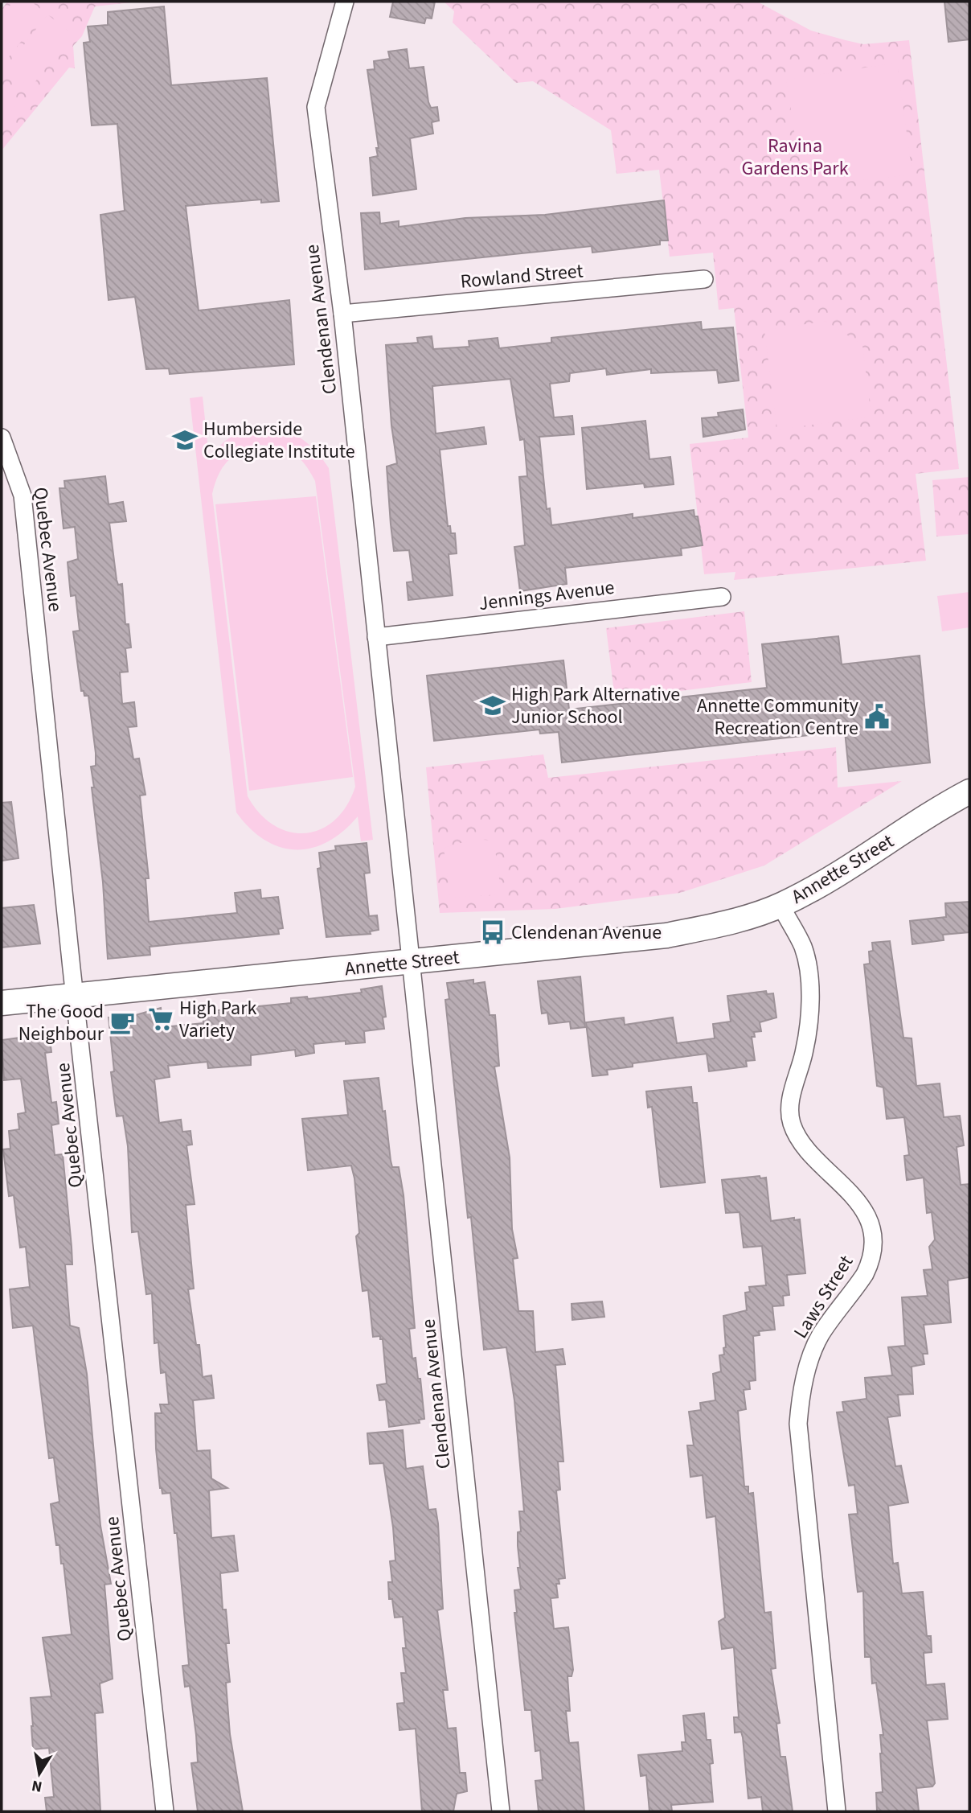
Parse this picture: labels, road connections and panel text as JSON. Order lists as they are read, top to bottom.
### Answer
{
  "streets": {
    "street": [
      "Rowland Street",
      "Clendenan Avenue",
      "Quebec Avenue",
      "Jennings Avenue",
      "Annette Street",
      "Laws Street"
    ]
  },
  "crossings": [
    ["Rowland Street", "Clendenan Avenue"],
    ["Clendenan Avenue", "Jennings Avenue"],
    ["Clendenan Avenue", "Annette Street"],
    ["Quebec Avenue", "Annette Street"],
    ["Annette Street", "Laws Street"]
  ],
  "parks": ["Ravina Gardens Park"],
  "places": {
    "school or university": ["Humberside Collegiate Institute", "High Park Alternative Junior School"],
    "public building": ["Annette Community Recreation Centre"],
    "bus stop": ["Clendenan Avenue"],
    "supermarket": ["High Park Variety"],
    "cafe": ["The Good Neighbour"]
  },
  "north": "bottom"
}
